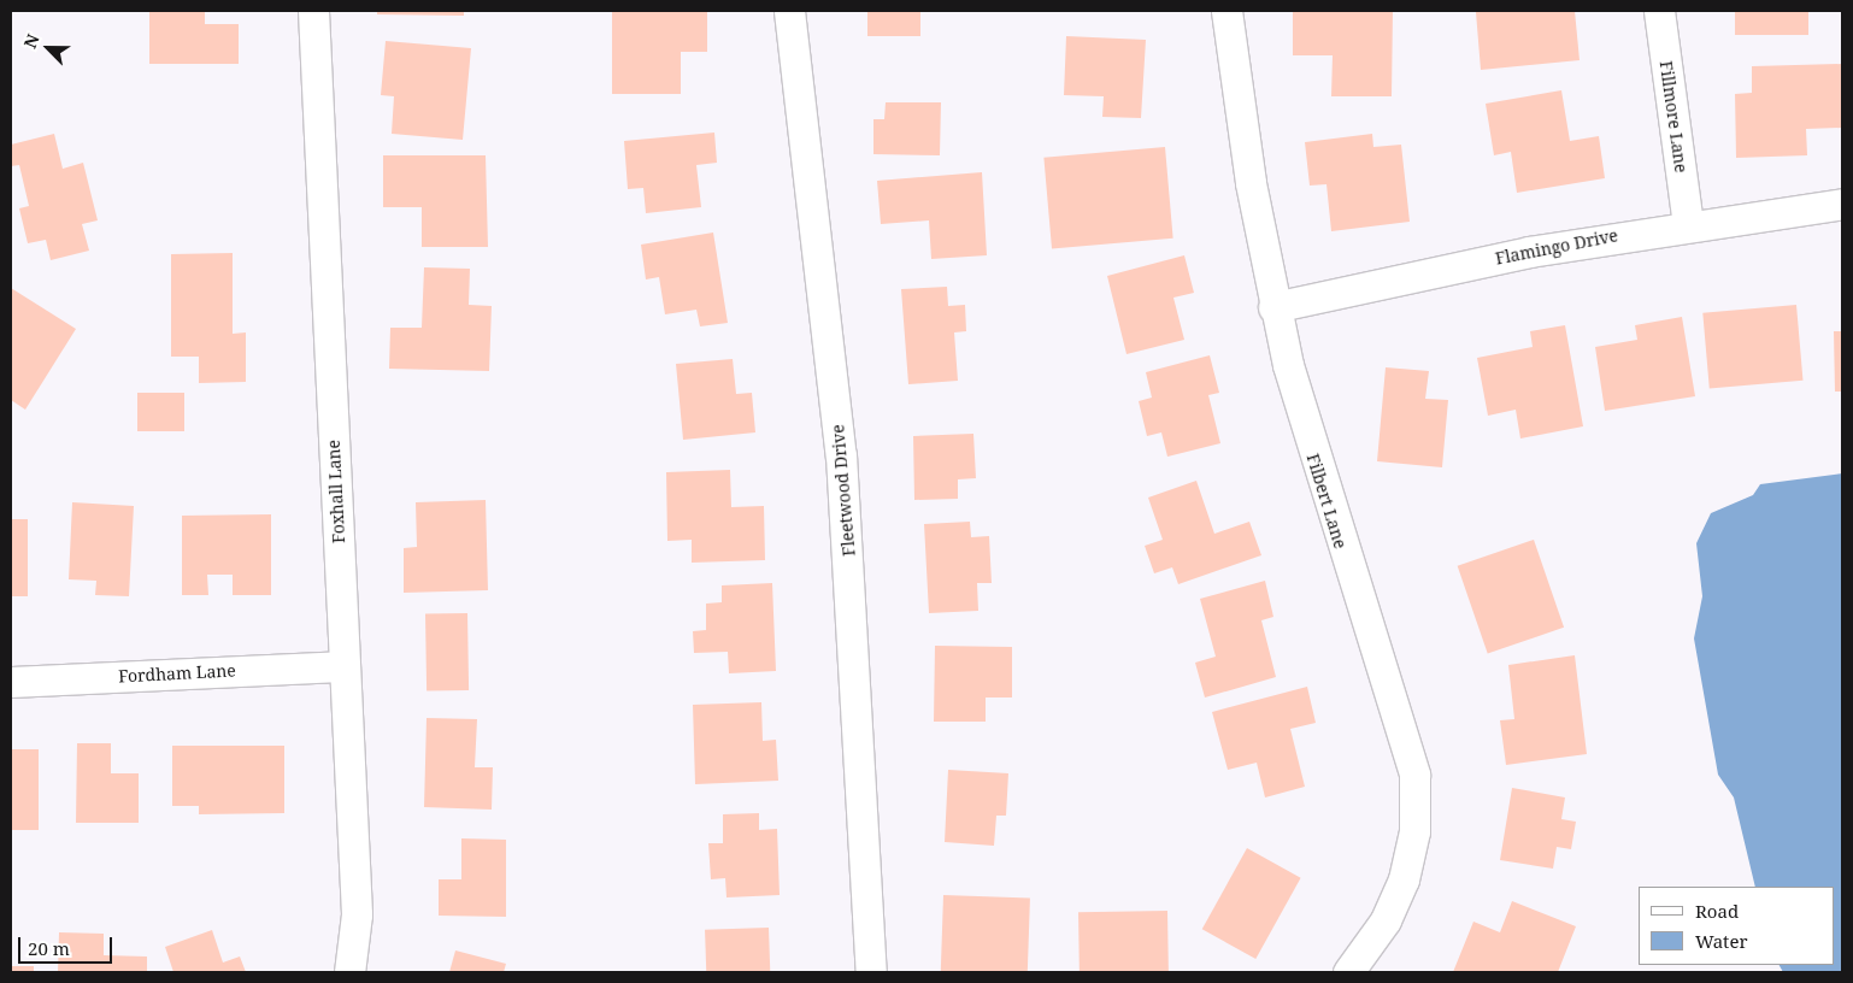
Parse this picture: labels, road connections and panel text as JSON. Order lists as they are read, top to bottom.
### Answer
{
  "streets": {
    "street": [
      "Fillmore Lane",
      "Flamingo Drive",
      "Fleetwood Drive",
      "Foxhall Lane",
      "Filbert Lane",
      "Fordham Lane"
    ]
  },
  "crossings": [
    ["Fillmore Lane", "Flamingo Drive"],
    ["Flamingo Drive", "Filbert Lane"],
    ["Foxhall Lane", "Fordham Lane"]
  ],
  "legend": ["Road", "Water"],
  "scale_bar": "20 m",
  "north": "top left"
}
